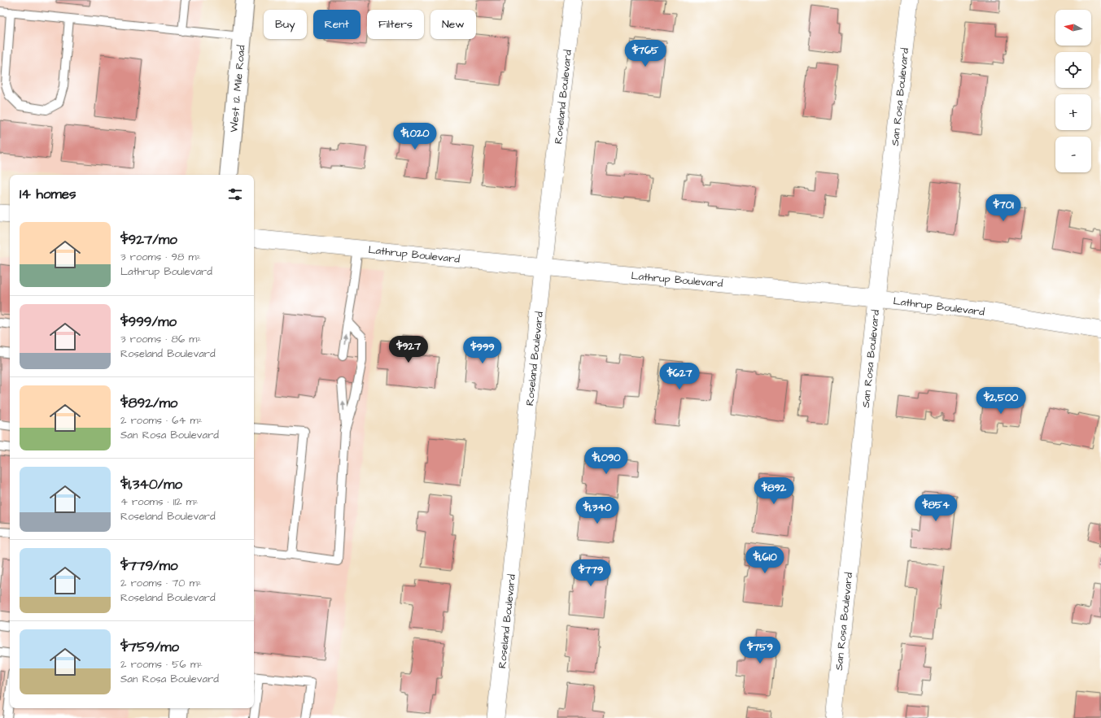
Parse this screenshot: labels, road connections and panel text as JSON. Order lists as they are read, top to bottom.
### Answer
{
  "streets": {
    "main road": ["West 12 Mile Road"],
    "street": ["Roseland Boulevard", "San Rosa Boulevard", "Lathrup Boulevard"]
  },
  "crossings": [
    ["Roseland Boulevard", "Lathrup Boulevard"],
    ["San Rosa Boulevard", "Lathrup Boulevard"]
  ],
  "north": "left",
  "page": {
    "map_buttons": ["+", "−"],
    "chip": [
      "Buy",
      "Rent",
      "Filters",
      "New"
    ],
    "price": [
      "$765",
      "$1,020",
      "$701",
      "$927",
      "$999",
      "$627",
      "$2,500",
      "$1,090",
      "$892",
      "$854",
      "$1,340",
      "$1,610",
      "$779",
      "$759"
    ],
    "heading": "14 homes",
    "list": [
      {
        "name": "$927/mo",
        "note": "3 rooms · 98 m² · Lathrup Boulevard"
      },
      {
        "name": "$999/mo",
        "note": "3 rooms · 86 m² · Roseland Boulevard"
      },
      {
        "name": "$892/mo",
        "note": "2 rooms · 64 m² · San Rosa Boulevard"
      },
      {
        "name": "$1,340/mo",
        "note": "4 rooms · 112 m² · Roseland Boulevard"
      },
      {
        "name": "$779/mo",
        "note": "2 rooms · 70 m² · Roseland Boulevard"
      },
      {
        "name": "$759/mo",
        "note": "2 rooms · 56 m² · San Rosa Boulevard"
      }
    ]
  }
}
